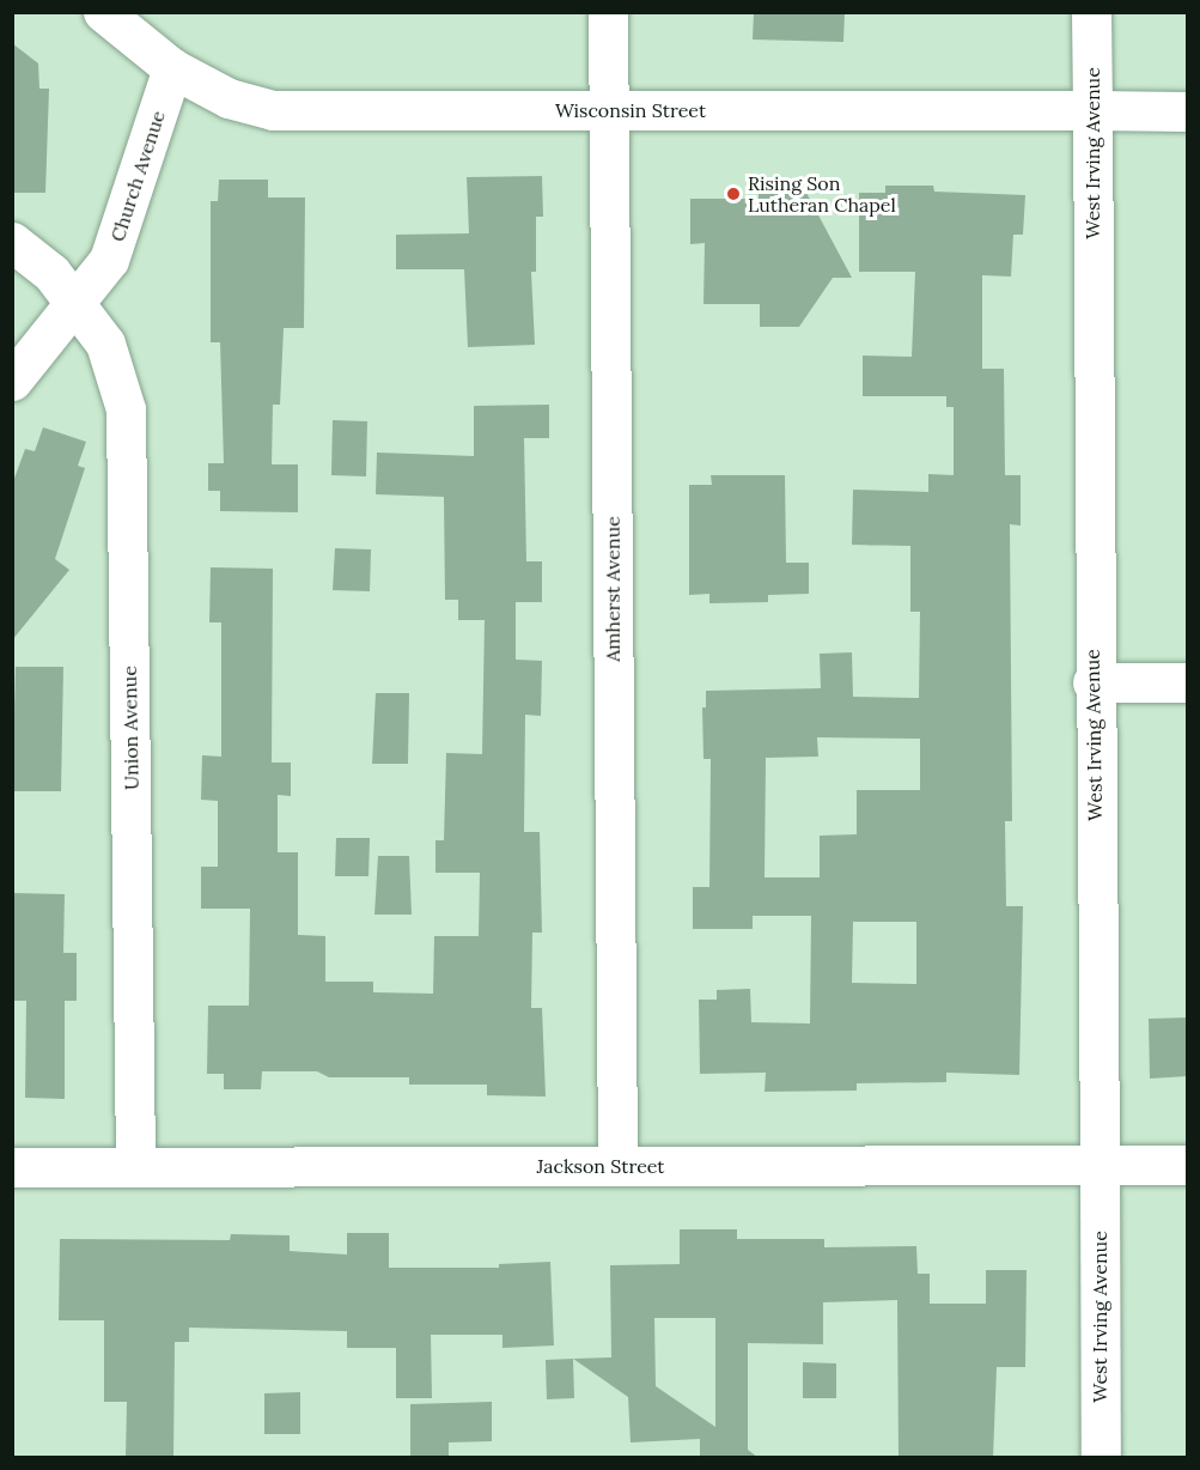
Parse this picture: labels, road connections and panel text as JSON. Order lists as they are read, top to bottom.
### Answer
{
  "streets": {
    "main road": [
      "Wisconsin Street",
      "West Irving Avenue",
      "Church Avenue",
      "Amherst Avenue",
      "Union Avenue",
      "Jackson Street"
    ]
  },
  "crossings": [
    ["Wisconsin Street", "West Irving Avenue"],
    ["Wisconsin Street", "Church Avenue"],
    ["Wisconsin Street", "Amherst Avenue"],
    ["West Irving Avenue", "Jackson Street"],
    ["Church Avenue", "Union Avenue"],
    ["Amherst Avenue", "Jackson Street"],
    ["Union Avenue", "Jackson Street"]
  ],
  "places": ["Rising Son Lutheran Chapel"]
}
